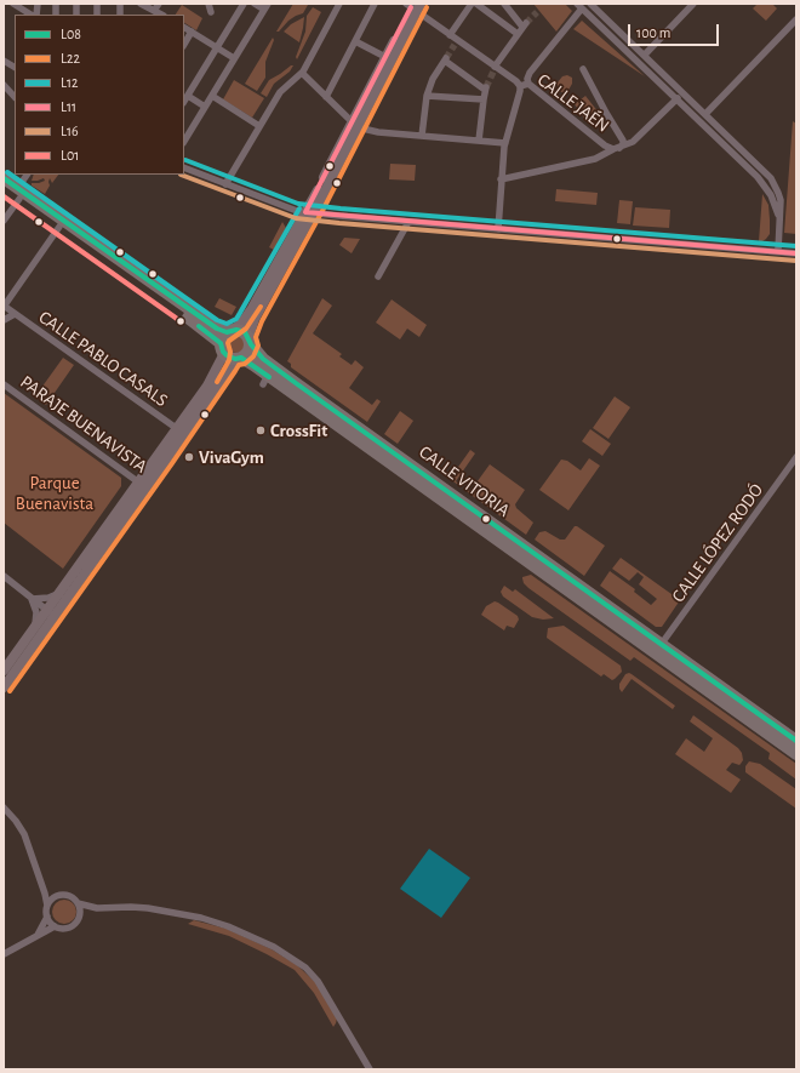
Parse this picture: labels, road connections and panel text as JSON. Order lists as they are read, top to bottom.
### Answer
{
  "streets": {
    "highway": ["CALLE VITORIA"],
    "street": [
      "CALLE JAÉN",
      "CALLE PABLO CASALS",
      "PARAJE BUENAVISTA",
      "CALLE LÓPEZ RODÓ"
    ]
  },
  "crossings": [
    ["CALLE VITORIA", "CALLE LÓPEZ RODÓ"]
  ],
  "parks": ["Parque Buenavista"],
  "places": ["CrossFit", "VivaGym"],
  "lines": [
    "transit line L22",
    "transit line L11",
    "transit line L12",
    "transit line L16",
    "transit line L08",
    "transit line L01"
  ],
  "legend": [
    "L08",
    "L22",
    "L12",
    "L11",
    "L16",
    "L01"
  ],
  "scale_bar": "100 m"
}
